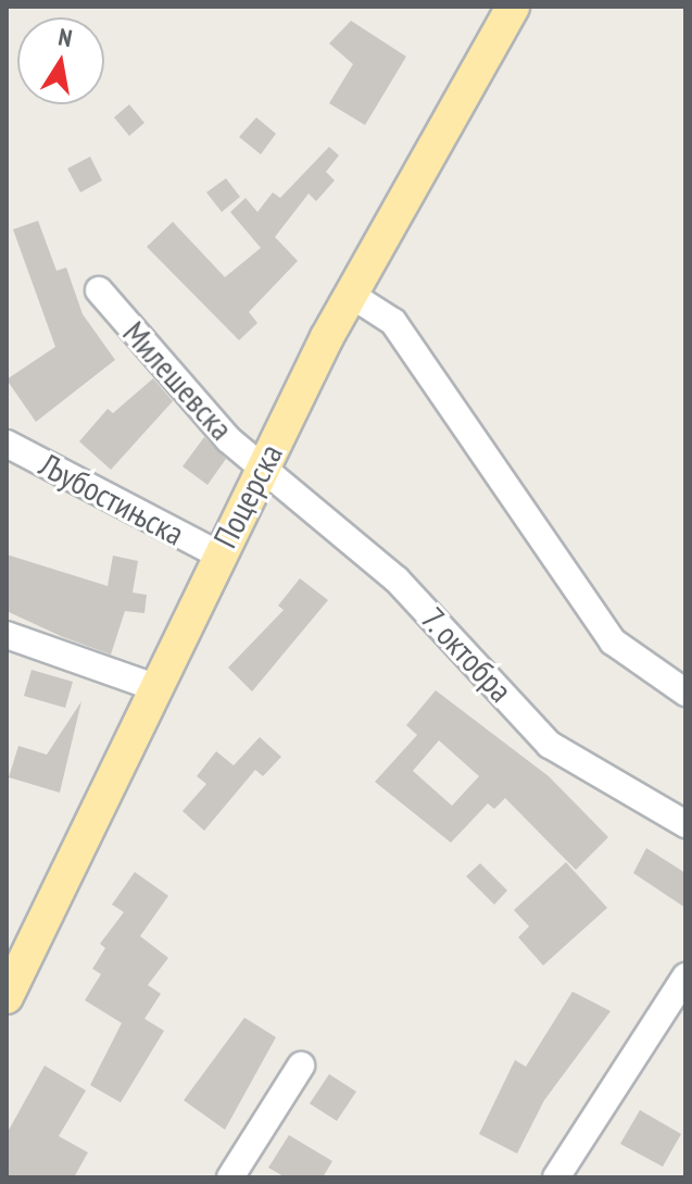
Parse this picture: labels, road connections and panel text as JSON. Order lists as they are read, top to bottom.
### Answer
{
  "streets": {
    "main road": ["Поцерска"],
    "street": ["Милешевска", "Љубостињска", "7. октобра"]
  },
  "crossings": [
    ["Милешевска", "Поцерска"],
    ["Милешевска", "7. октобра"],
    ["Поцерска", "Љубостињска"],
    ["Поцерска", "7. октобра"]
  ],
  "north": "top"
}
